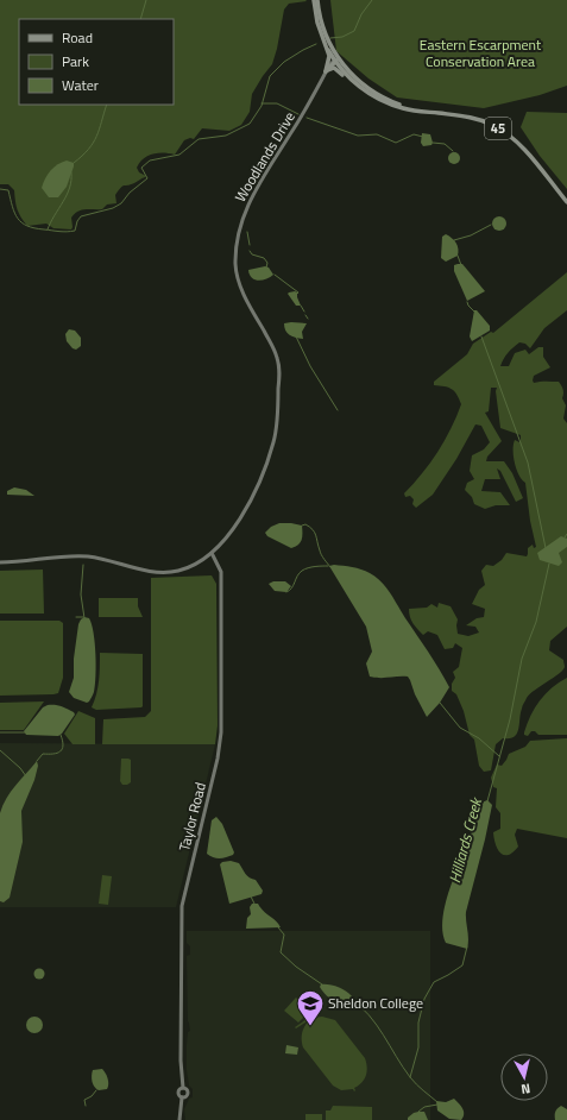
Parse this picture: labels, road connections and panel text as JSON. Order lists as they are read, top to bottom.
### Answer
{
  "streets": {
    "main road": ["45", "Woodlands Drive", "Taylor Road"]
  },
  "crossings": [
    ["Woodlands Drive", "Taylor Road"]
  ],
  "water": ["Hilliards Creek"],
  "parks": ["Eastern Escarpment Conservation Area"],
  "places": {
    "school or university": ["Sheldon College"]
  },
  "legend": ["Road", "Park", "Water"],
  "north": "bottom"
}
